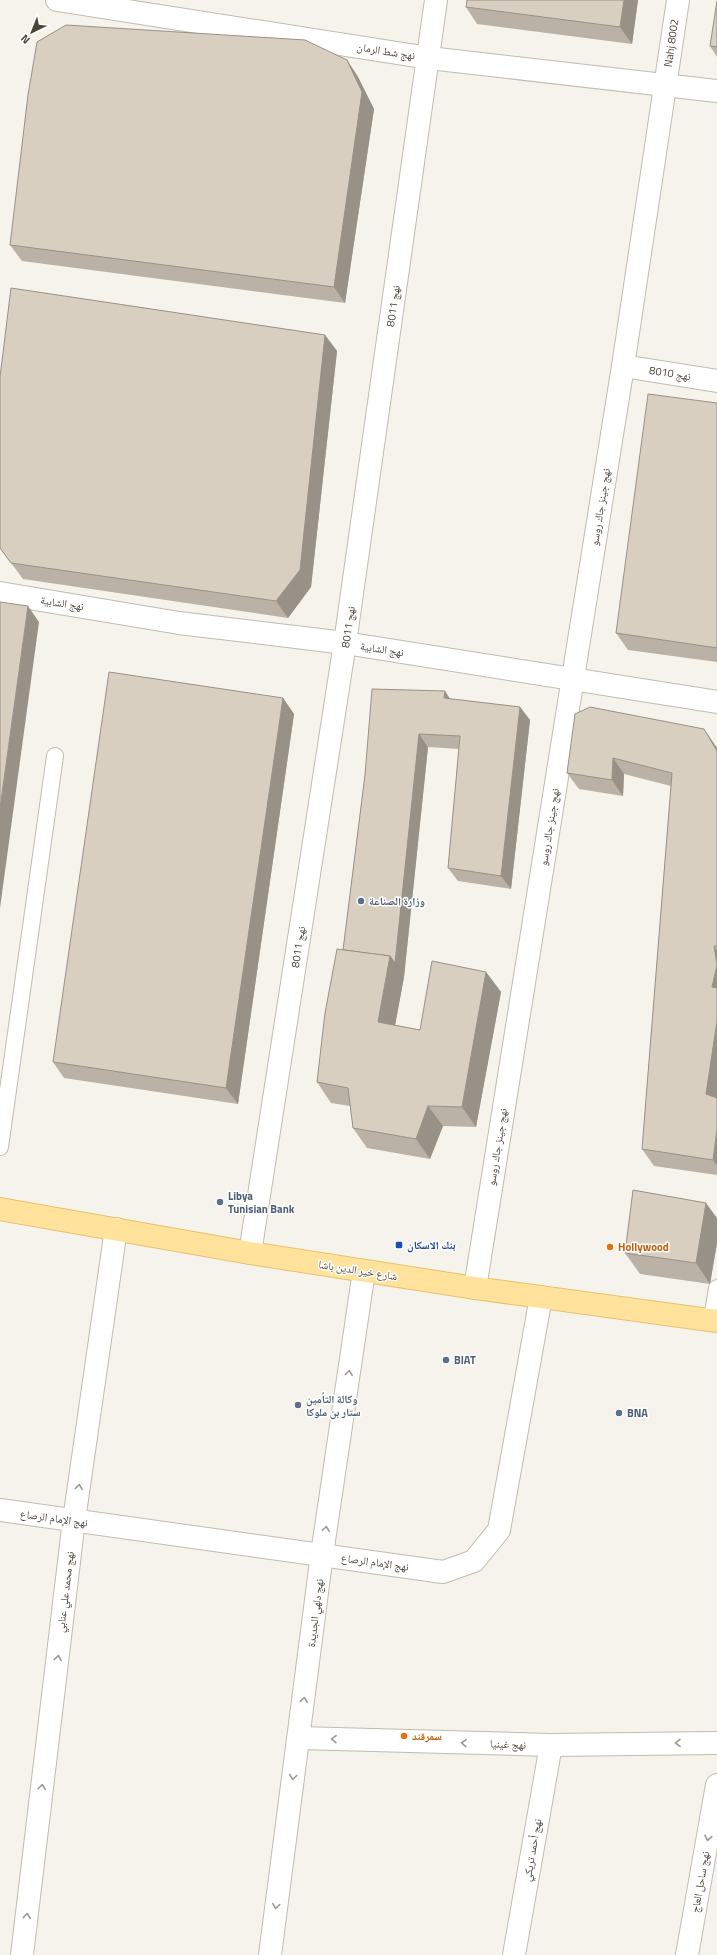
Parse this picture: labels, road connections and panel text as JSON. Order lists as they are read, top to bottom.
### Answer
{
  "streets": {
    "main road": ["شارع خير الدين باشا"],
    "street": [
      "Nahj 8002",
      "نهج شط الرمان",
      "نهج 8011",
      "نهج 8010",
      "نهج جينز جاك روسو",
      "نهج الشابية",
      "نهج الإمام الرصاع",
      "نهج محمد علي عنابي",
      "نهج دلهي الجديدة",
      "نهج غينيا",
      "نهج أحمد تريكي",
      "نهج ساحل العاج"
    ]
  },
  "crossings": [
    ["Nahj 8002", "نهج شط الرمان"],
    ["Nahj 8002", "نهج 8010"],
    ["Nahj 8002", "نهج جينز جاك روسو"],
    ["نهج شط الرمان", "نهج 8011"],
    ["نهج 8011", "نهج الشابية"],
    ["نهج 8011", "شارع خير الدين باشا"],
    ["نهج 8010", "نهج جينز جاك روسو"],
    ["نهج جينز جاك روسو", "نهج الشابية"],
    ["نهج جينز جاك روسو", "شارع خير الدين باشا"],
    ["شارع خير الدين باشا", "نهج الإمام الرصاع"],
    ["شارع خير الدين باشا", "نهج محمد علي عنابي"],
    ["شارع خير الدين باشا", "نهج دلهي الجديدة"],
    ["نهج الإمام الرصاع", "نهج محمد علي عنابي"],
    ["نهج الإمام الرصاع", "نهج دلهي الجديدة"],
    ["نهج دلهي الجديدة", "نهج غينيا"],
    ["نهج غينيا", "نهج أحمد تريكي"]
  ],
  "one_way": ["نهج محمد علي عنابي", "نهج غينيا", "نهج ساحل العاج"],
  "places": {
    "other": [
      "وزارة الصناعة",
      "Libya Tunisian Bank",
      "Hollywood",
      "BIAT",
      "وكالة التأمين ستار بن ملوكا",
      "BNA",
      "سمرقند"
    ],
    "transit": ["بنك الاسكان"]
  },
  "north": "bottom left"
}
